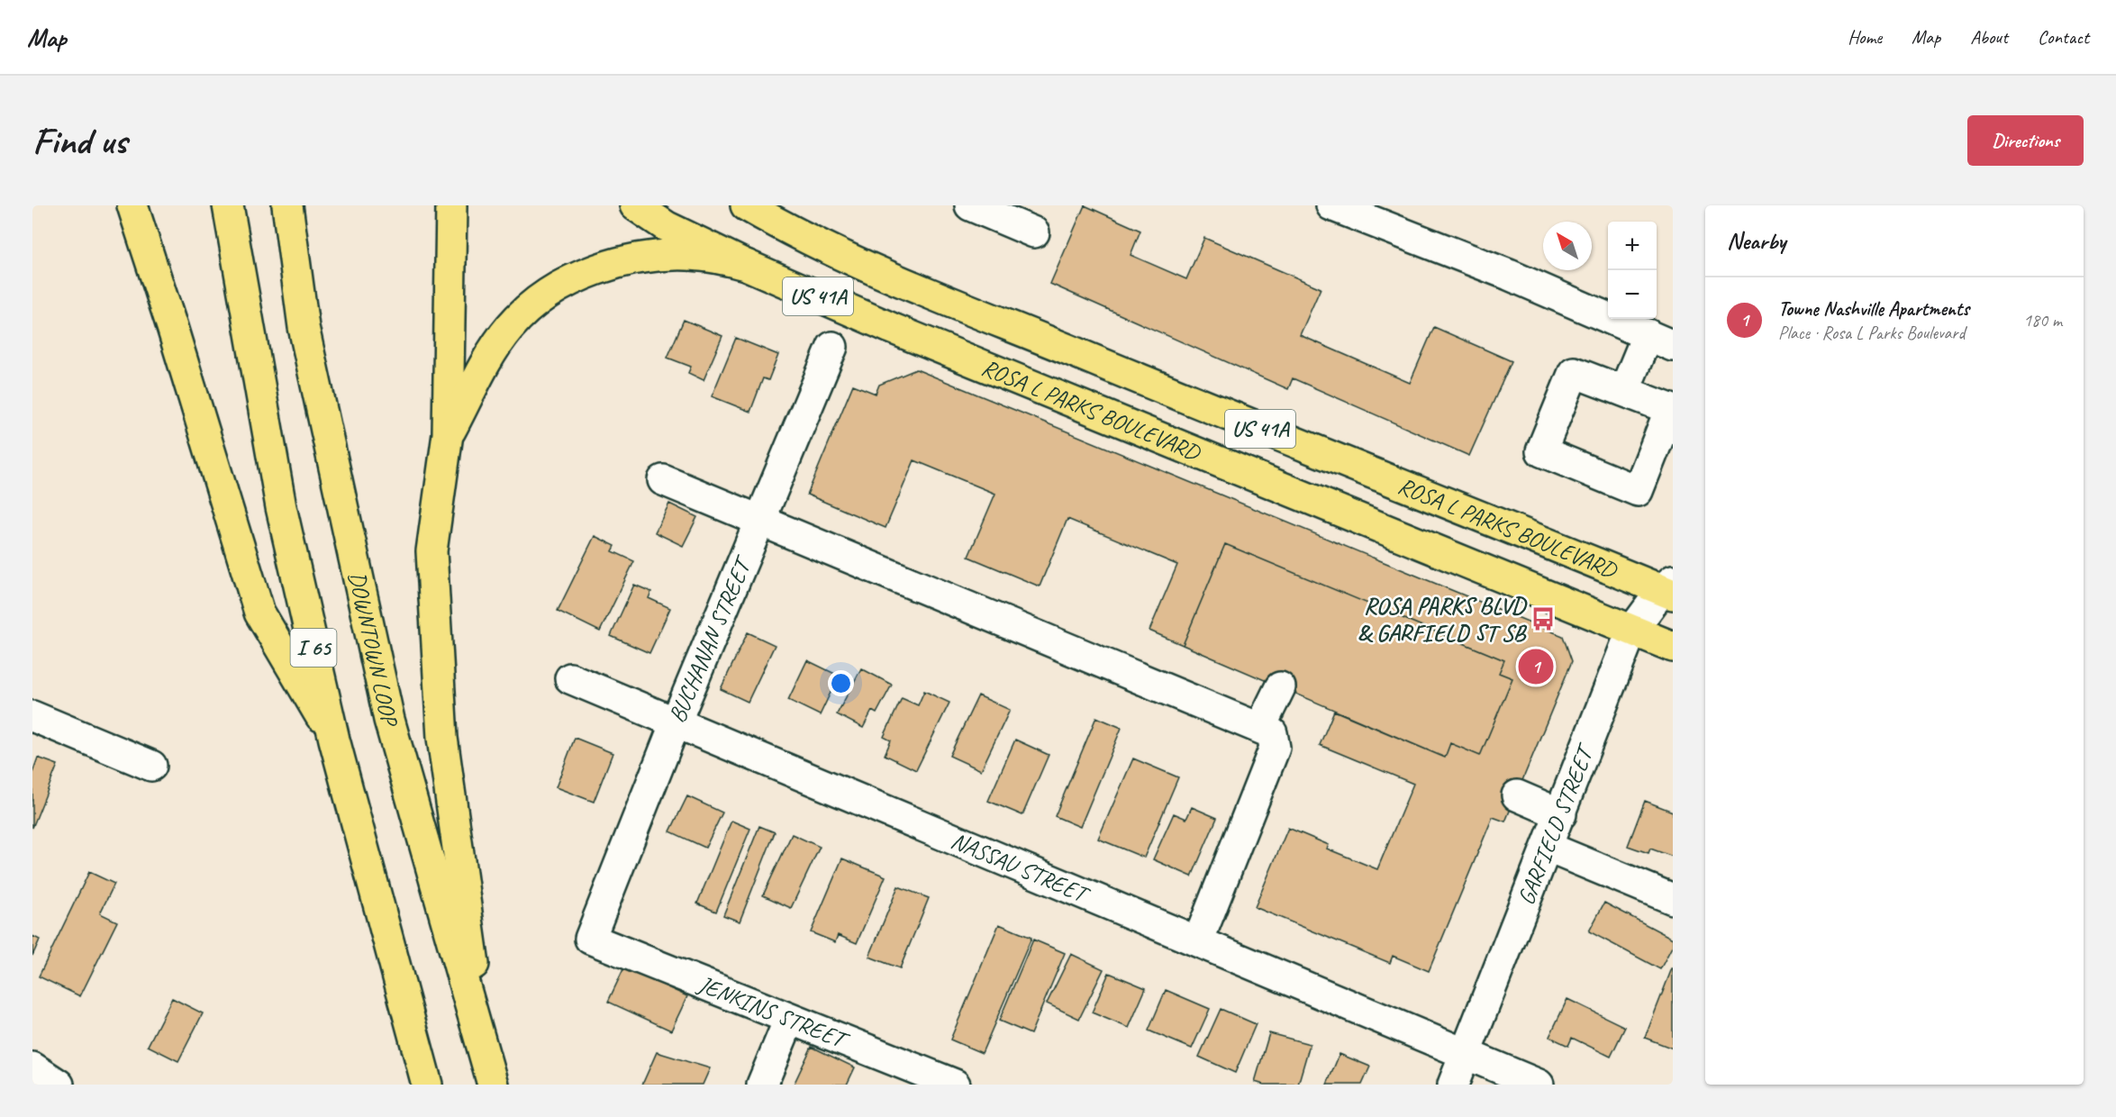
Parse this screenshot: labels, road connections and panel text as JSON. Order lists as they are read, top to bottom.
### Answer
{
  "streets": {
    "main road": [
      "US 41A",
      "ROSA L PARKS BOULEVARD",
      "I 65",
      "DOWNTOWN LOOP"
    ],
    "street": [
      "BUCHANAN STREET",
      "GARFIELD STREET",
      "NASSAU STREET",
      "JENKINS STREET"
    ]
  },
  "crossings": [
    ["ROSA L PARKS BOULEVARD", "GARFIELD STREET"],
    ["BUCHANAN STREET", "NASSAU STREET"],
    ["BUCHANAN STREET", "JENKINS STREET"],
    ["GARFIELD STREET", "NASSAU STREET"]
  ],
  "places": {
    "bus stop": ["ROSA PARKS BLVD & GARFIELD ST SB"]
  },
  "north": "top left",
  "page": {
    "header": "Map",
    "nav": [
      "Home",
      "Map",
      "About",
      "Contact"
    ],
    "buttons": "Directions",
    "title": "Find us",
    "heading": "Nearby",
    "map_buttons": ["+", "−"],
    "list": [
      {
        "mark": "1",
        "name": "Towne Nashville Apartments",
        "note": "Place · Rosa L Parks Boulevard",
        "value": "180 m"
      }
    ],
    "pins": "1"
  }
}
